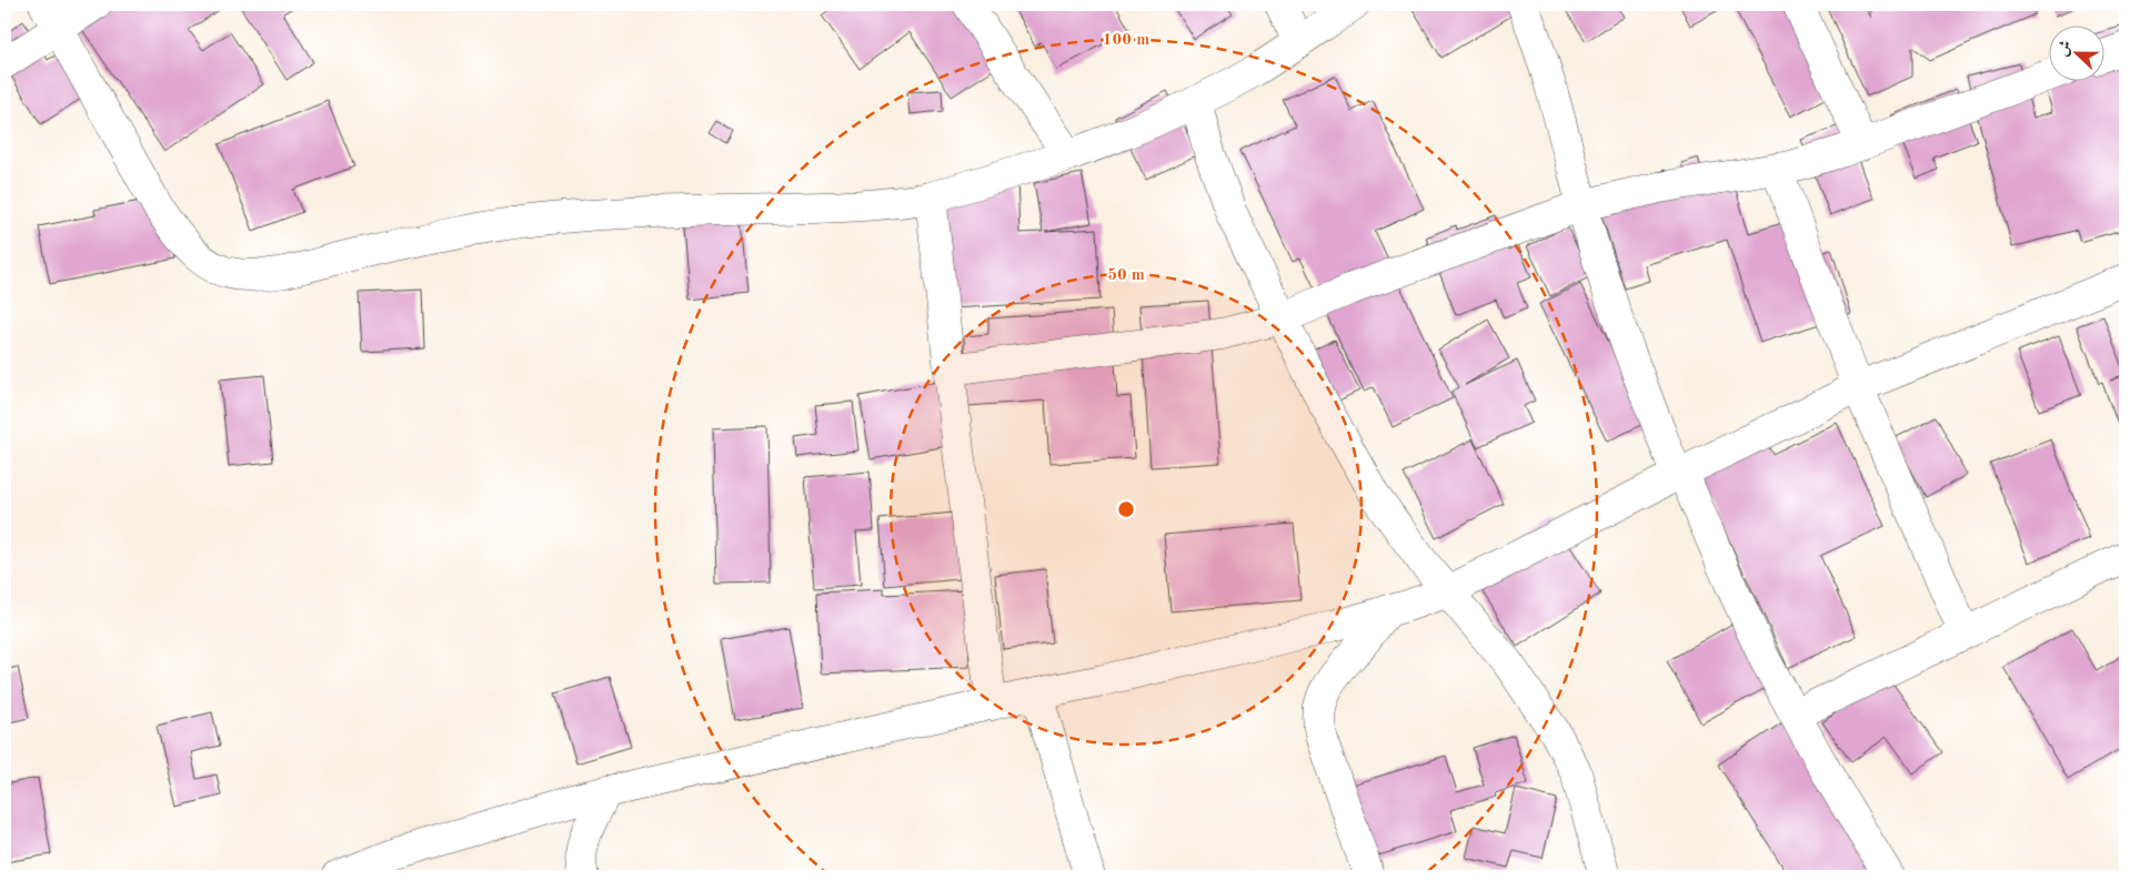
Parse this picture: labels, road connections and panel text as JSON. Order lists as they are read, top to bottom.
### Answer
{
  "north": "left",
  "rings": ["100 m", "50 m"]
}
